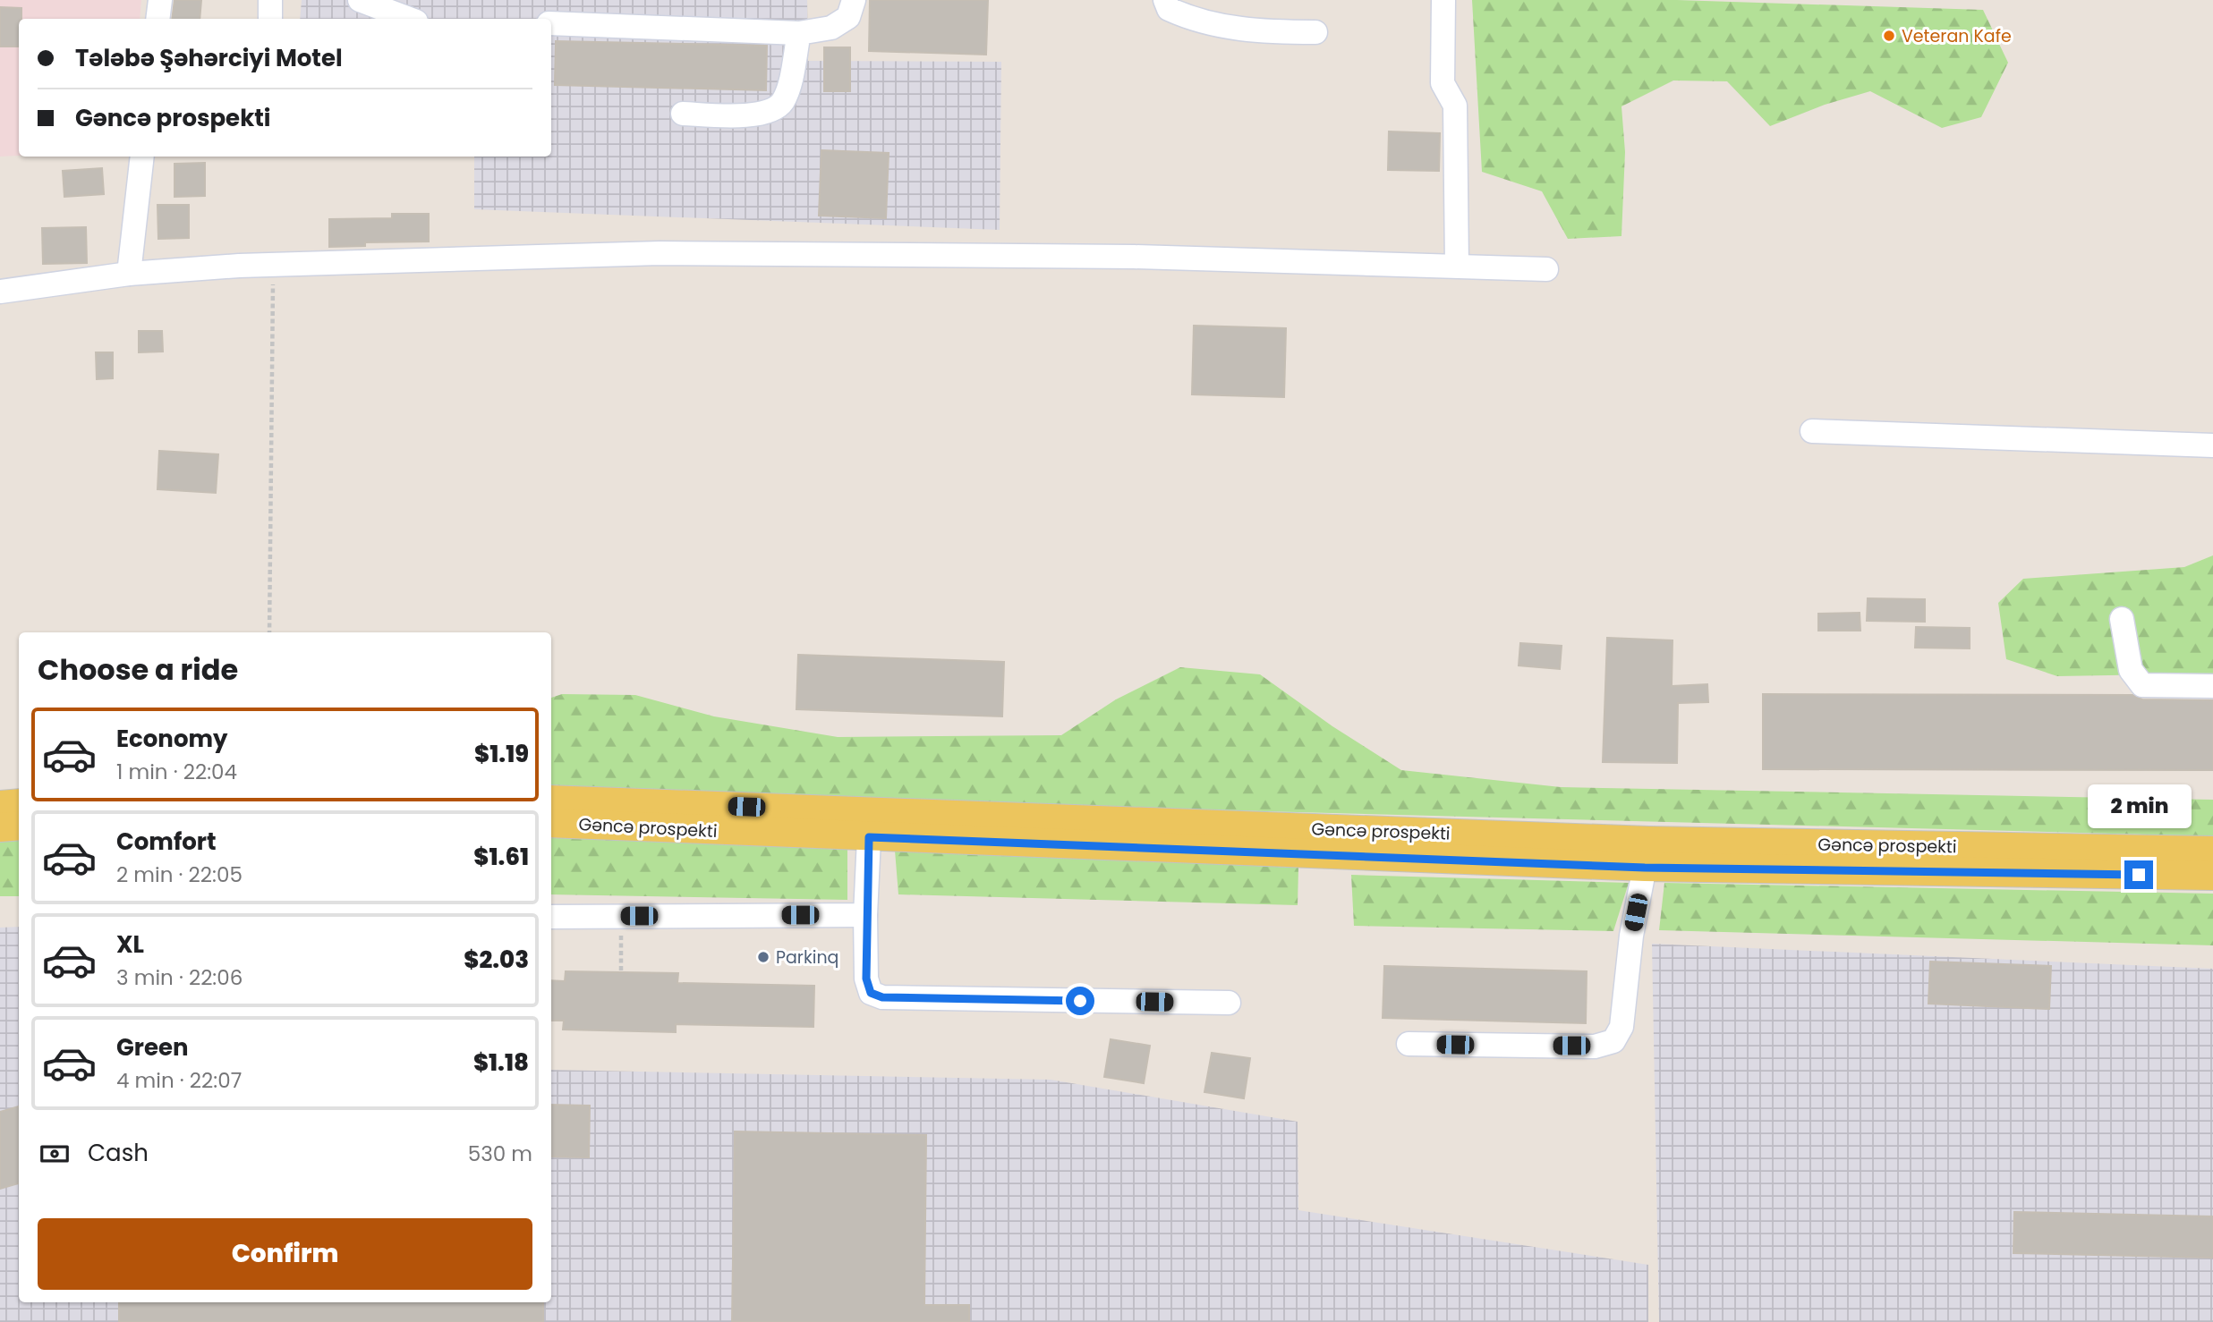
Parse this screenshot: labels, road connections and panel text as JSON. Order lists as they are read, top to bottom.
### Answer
{
  "streets": {
    "main road": ["Gəncə prospekti"]
  },
  "places": ["Veteran Kafe", "Parkinq"],
  "page": {
    "banner": ["Tələbə Şəhərciyi Motel", "Gəncə prospekti"],
    "heading": "Choose a ride",
    "list": [
      {
        "name": "Economy",
        "note": "1 min · 22:04",
        "value": "$1.19"
      },
      {
        "name": "Comfort",
        "note": "2 min · 22:05",
        "value": "$1.61"
      },
      {
        "name": "XL",
        "note": "3 min · 22:06",
        "value": "$2.03"
      },
      {
        "name": "Green",
        "note": "4 min · 22:07",
        "value": "$1.18"
      }
    ],
    "bubble": "2 min",
    "pay": ["Cash", "530 m"],
    "buttons": "Confirm"
  }
}
